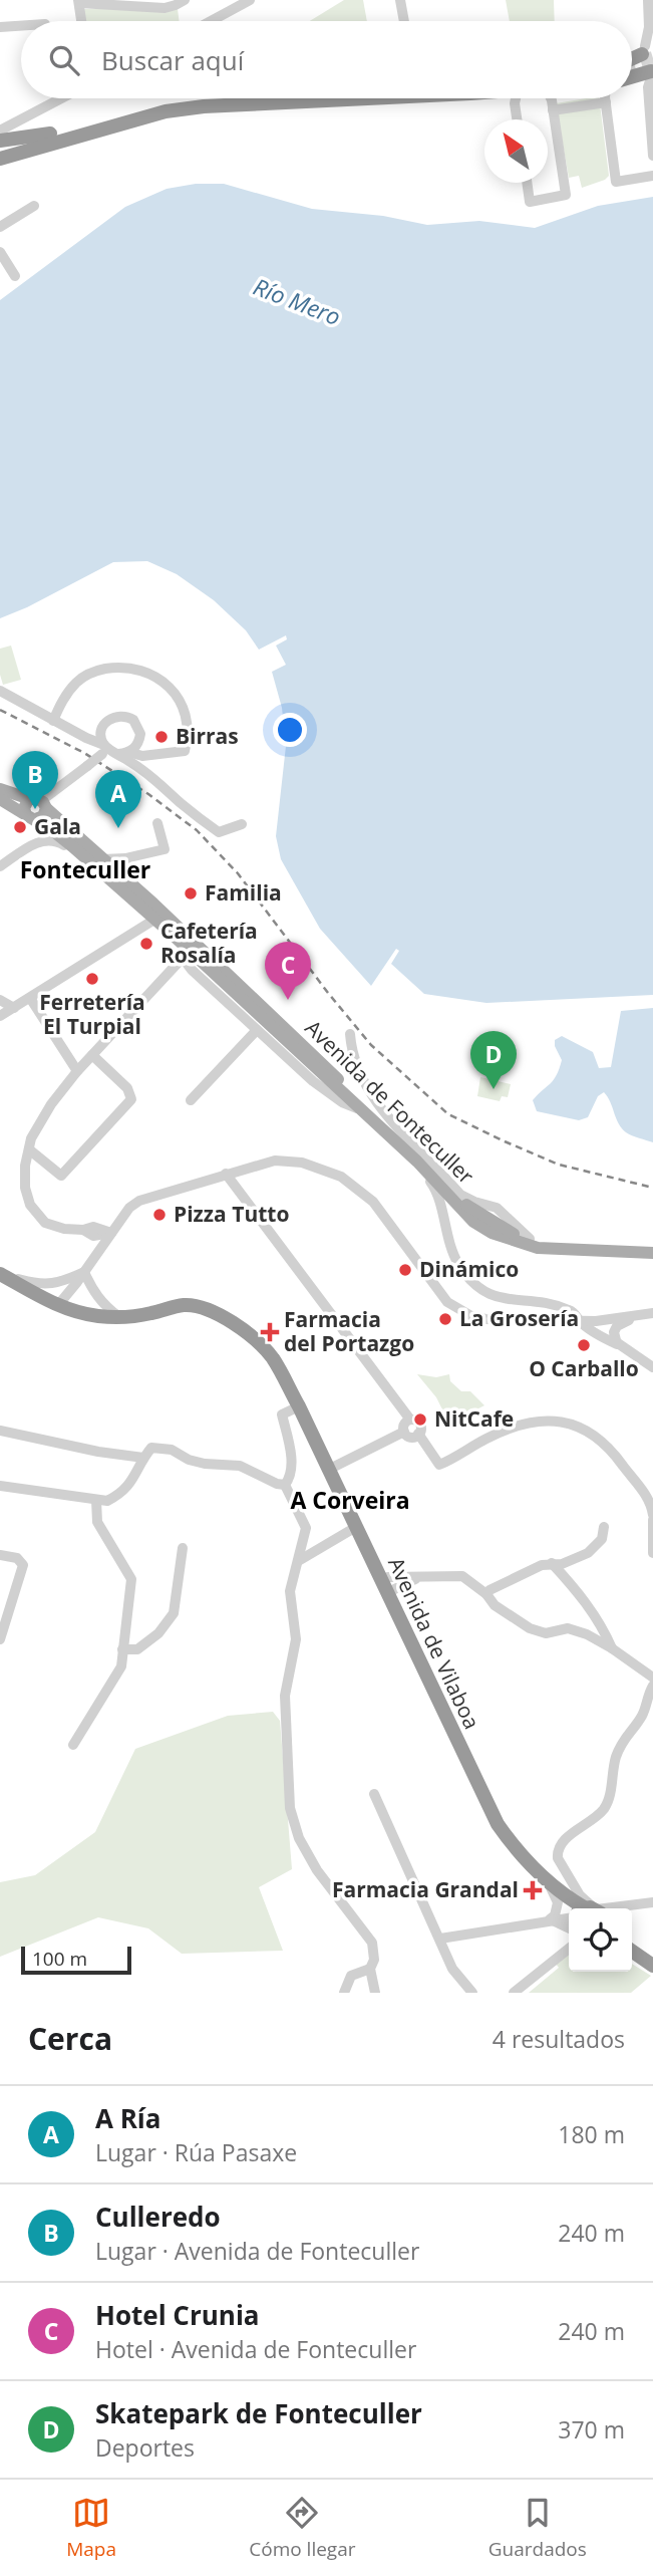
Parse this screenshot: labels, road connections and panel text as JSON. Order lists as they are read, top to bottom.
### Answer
{
  "streets": {
    "highway": ["Avenida de Vilaboa"],
    "main road": ["Avenida de Fonteculler"]
  },
  "districts": ["Fonteculler", "A Corveira"],
  "water": ["Río Mero"],
  "places": {
    "other": [
      "Birras",
      "Gala",
      "Familia",
      "Cafetería Rosalía",
      "Ferretería El Turpial",
      "Pizza Tutto",
      "Dinámico",
      "La Grosería",
      "O Carballo",
      "NitCafe"
    ],
    "health": ["Farmacia del Portazgo", "Farmacia Grandal"]
  },
  "scale_bar": "100 m",
  "north": "top left",
  "page": {
    "search": "Buscar aquí",
    "pins": [
      "B",
      "A",
      "C",
      "D"
    ],
    "scale": "100 m",
    "heading": ["Cerca", "4 resultados"],
    "list": [
      {
        "mark": "A",
        "name": "A Ría",
        "note": "Lugar · Rúa Pasaxe",
        "value": "180 m"
      },
      {
        "mark": "B",
        "name": "Culleredo",
        "note": "Lugar · Avenida de Fonteculler",
        "value": "240 m"
      },
      {
        "mark": "C",
        "name": "Hotel Crunia",
        "note": "Hotel · Avenida de Fonteculler",
        "value": "240 m"
      },
      {
        "mark": "D",
        "name": "Skatepark de Fonteculler",
        "note": "Deportes",
        "value": "370 m"
      }
    ],
    "nav": ["Mapa", "Cómo llegar", "Guardados"]
  }
}
